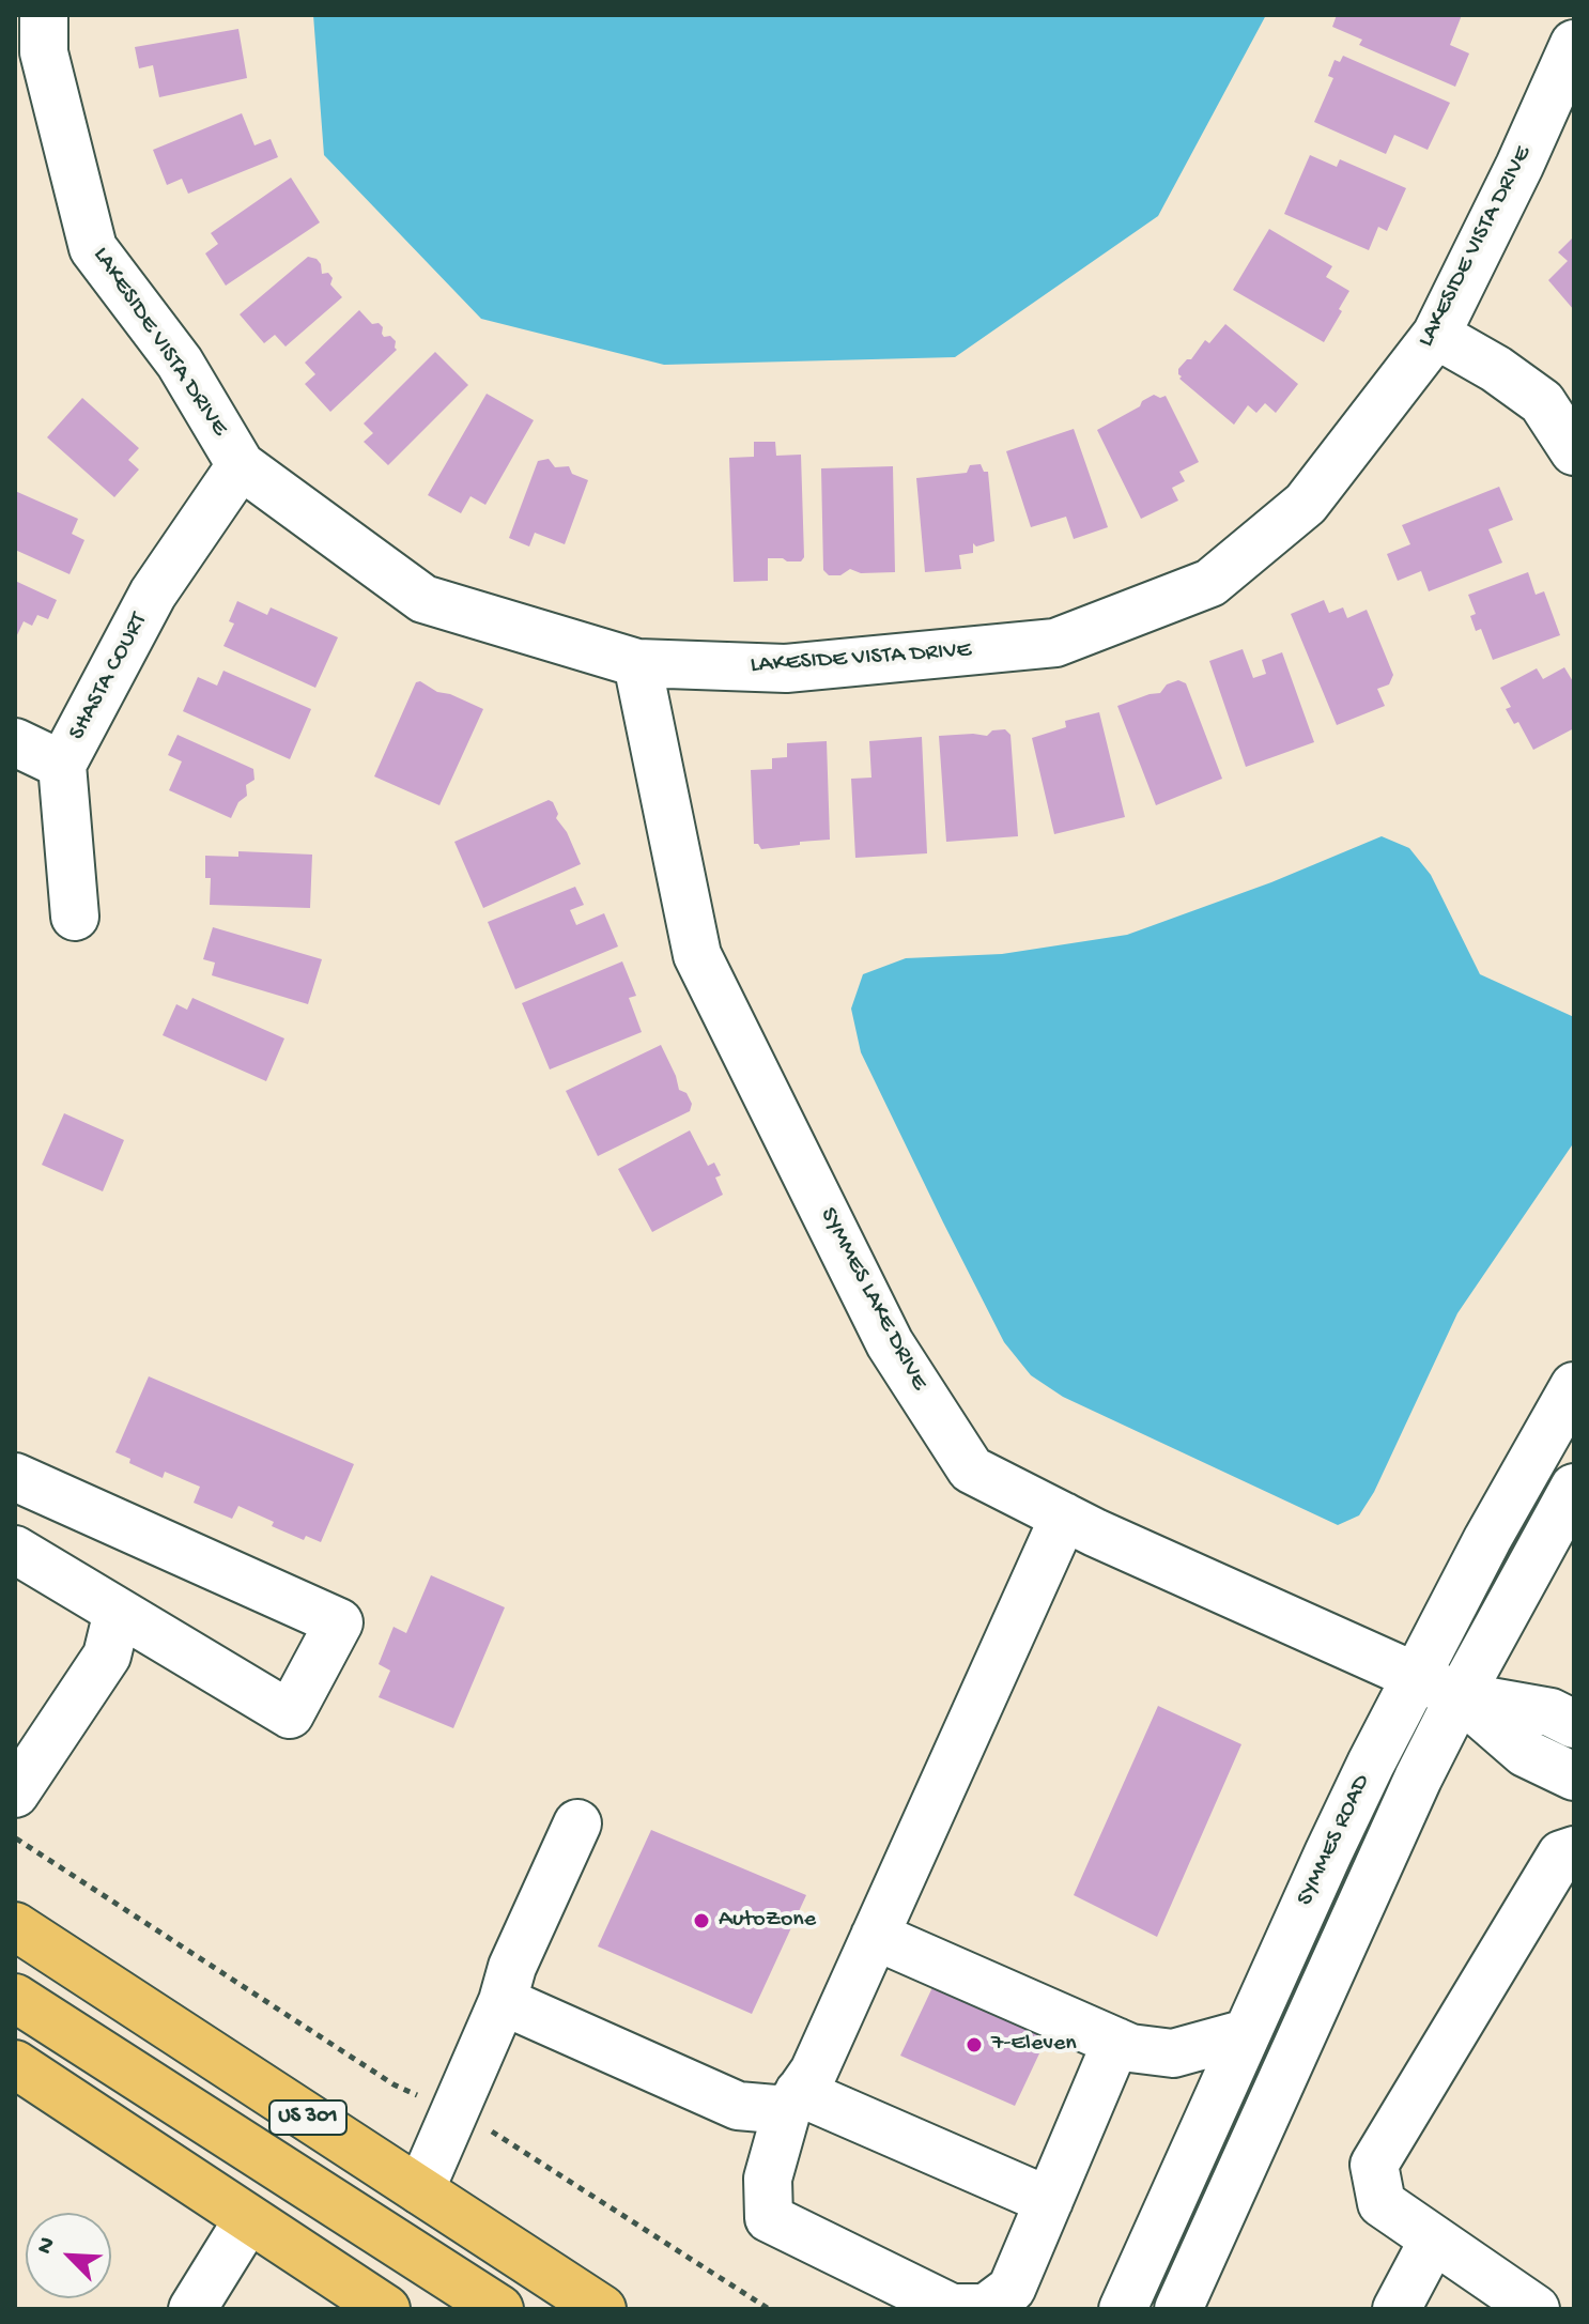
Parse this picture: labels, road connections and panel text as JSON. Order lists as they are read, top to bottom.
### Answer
{
  "streets": {
    "main road": ["US 301"],
    "street": [
      "LAKESIDE VISTA DRIVE",
      "SHASTA COURT",
      "SYMMES LAKE DRIVE",
      "SYMMES ROAD"
    ]
  },
  "crossings": [
    ["LAKESIDE VISTA DRIVE", "SHASTA COURT"],
    ["LAKESIDE VISTA DRIVE", "SYMMES LAKE DRIVE"],
    ["SYMMES LAKE DRIVE", "SYMMES ROAD"]
  ],
  "places": ["AutoZone", "7-Eleven"],
  "north": "top left"
}
